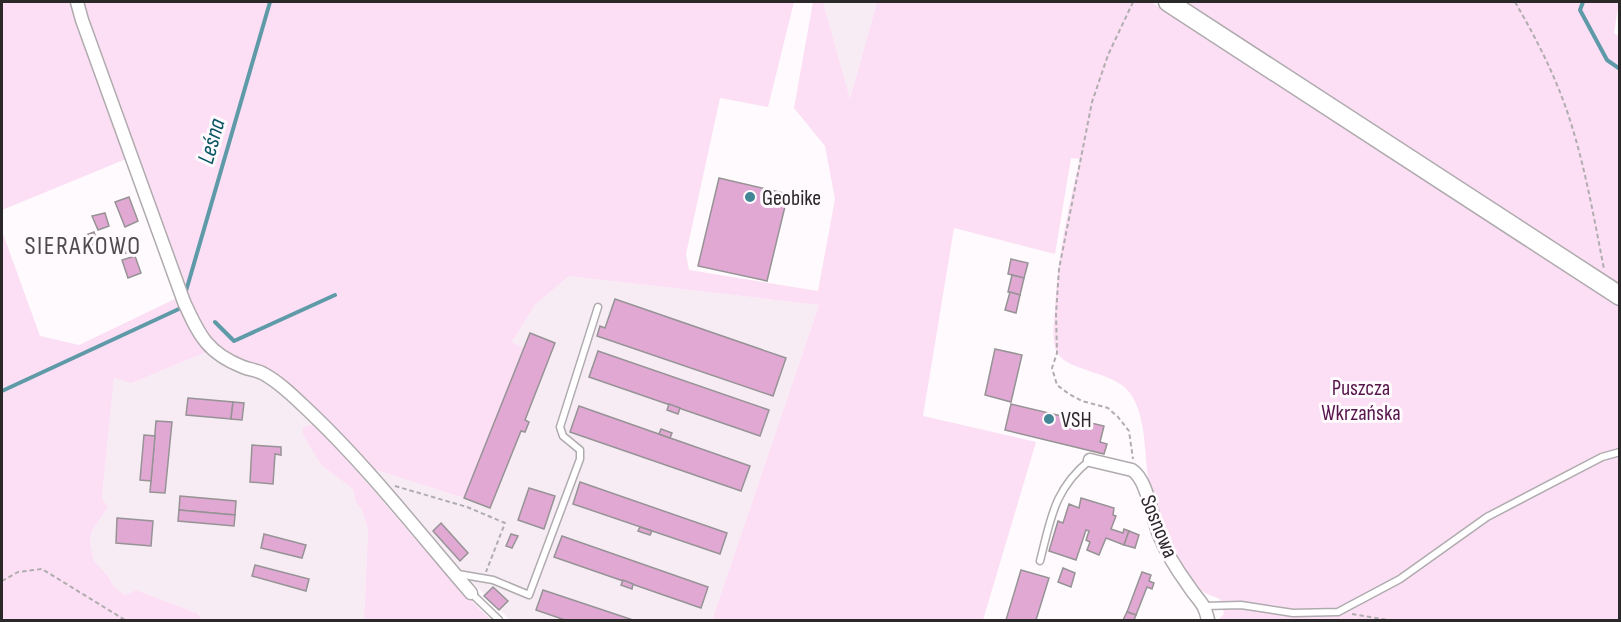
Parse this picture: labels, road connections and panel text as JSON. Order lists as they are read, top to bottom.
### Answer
{
  "streets": {
    "street": ["Sosnowa"]
  },
  "districts": ["SIERAKOWO"],
  "water": ["Leśna"],
  "parks": ["Puszcza Wkrzańska"],
  "places": ["Geobike", "VSH"]
}
